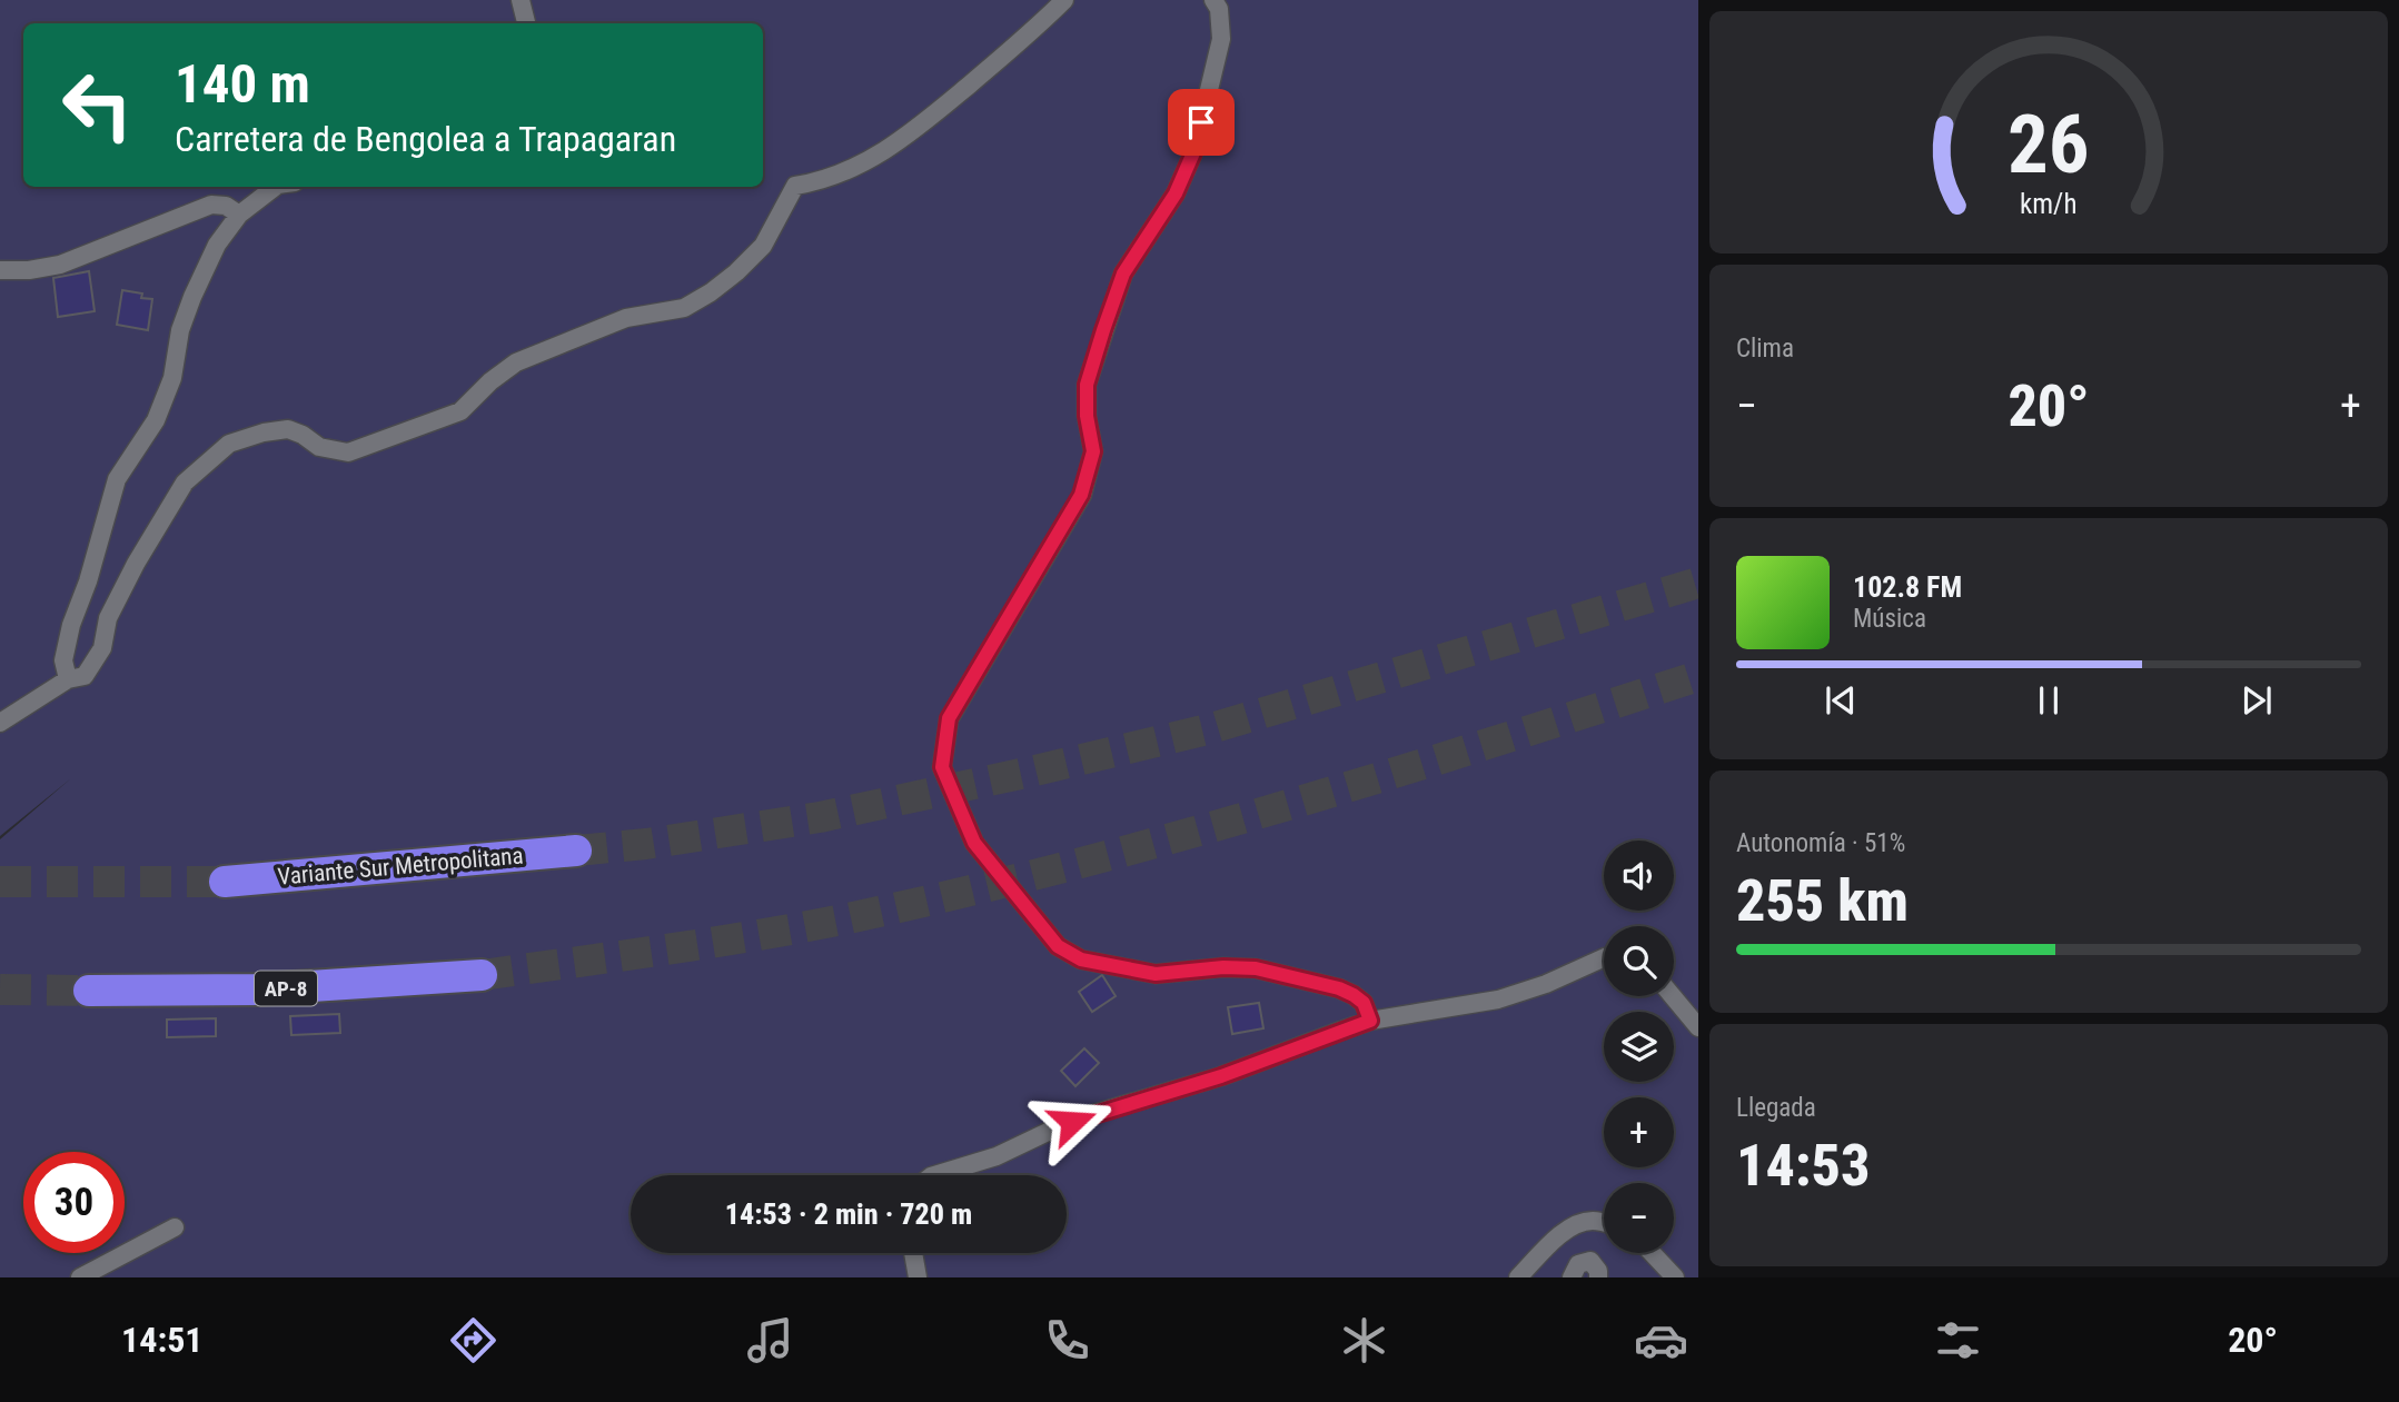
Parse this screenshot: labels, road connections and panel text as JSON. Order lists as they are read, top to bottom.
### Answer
{
  "streets": {
    "highway": ["Variante Sur Metropolitana", "AP-8"]
  },
  "page": {
    "turn": ["140 m", "Carretera de Bengolea a Trapagaran"],
    "tile": [
      "Clima",
      ["Autonomía · 51%", "255 km"],
      ["Llegada", "14:53"]
    ],
    "heat": ["−", "20°", "+"],
    "song": ["102.8 FM", "Música"],
    "map_buttons": ["+", "−"],
    "limit": "30",
    "trip": "14:53 · 2 min · 720 m",
    "tabs": ["14:51", "20°"],
    "gauge": ["26", "km/h"]
  }
}
